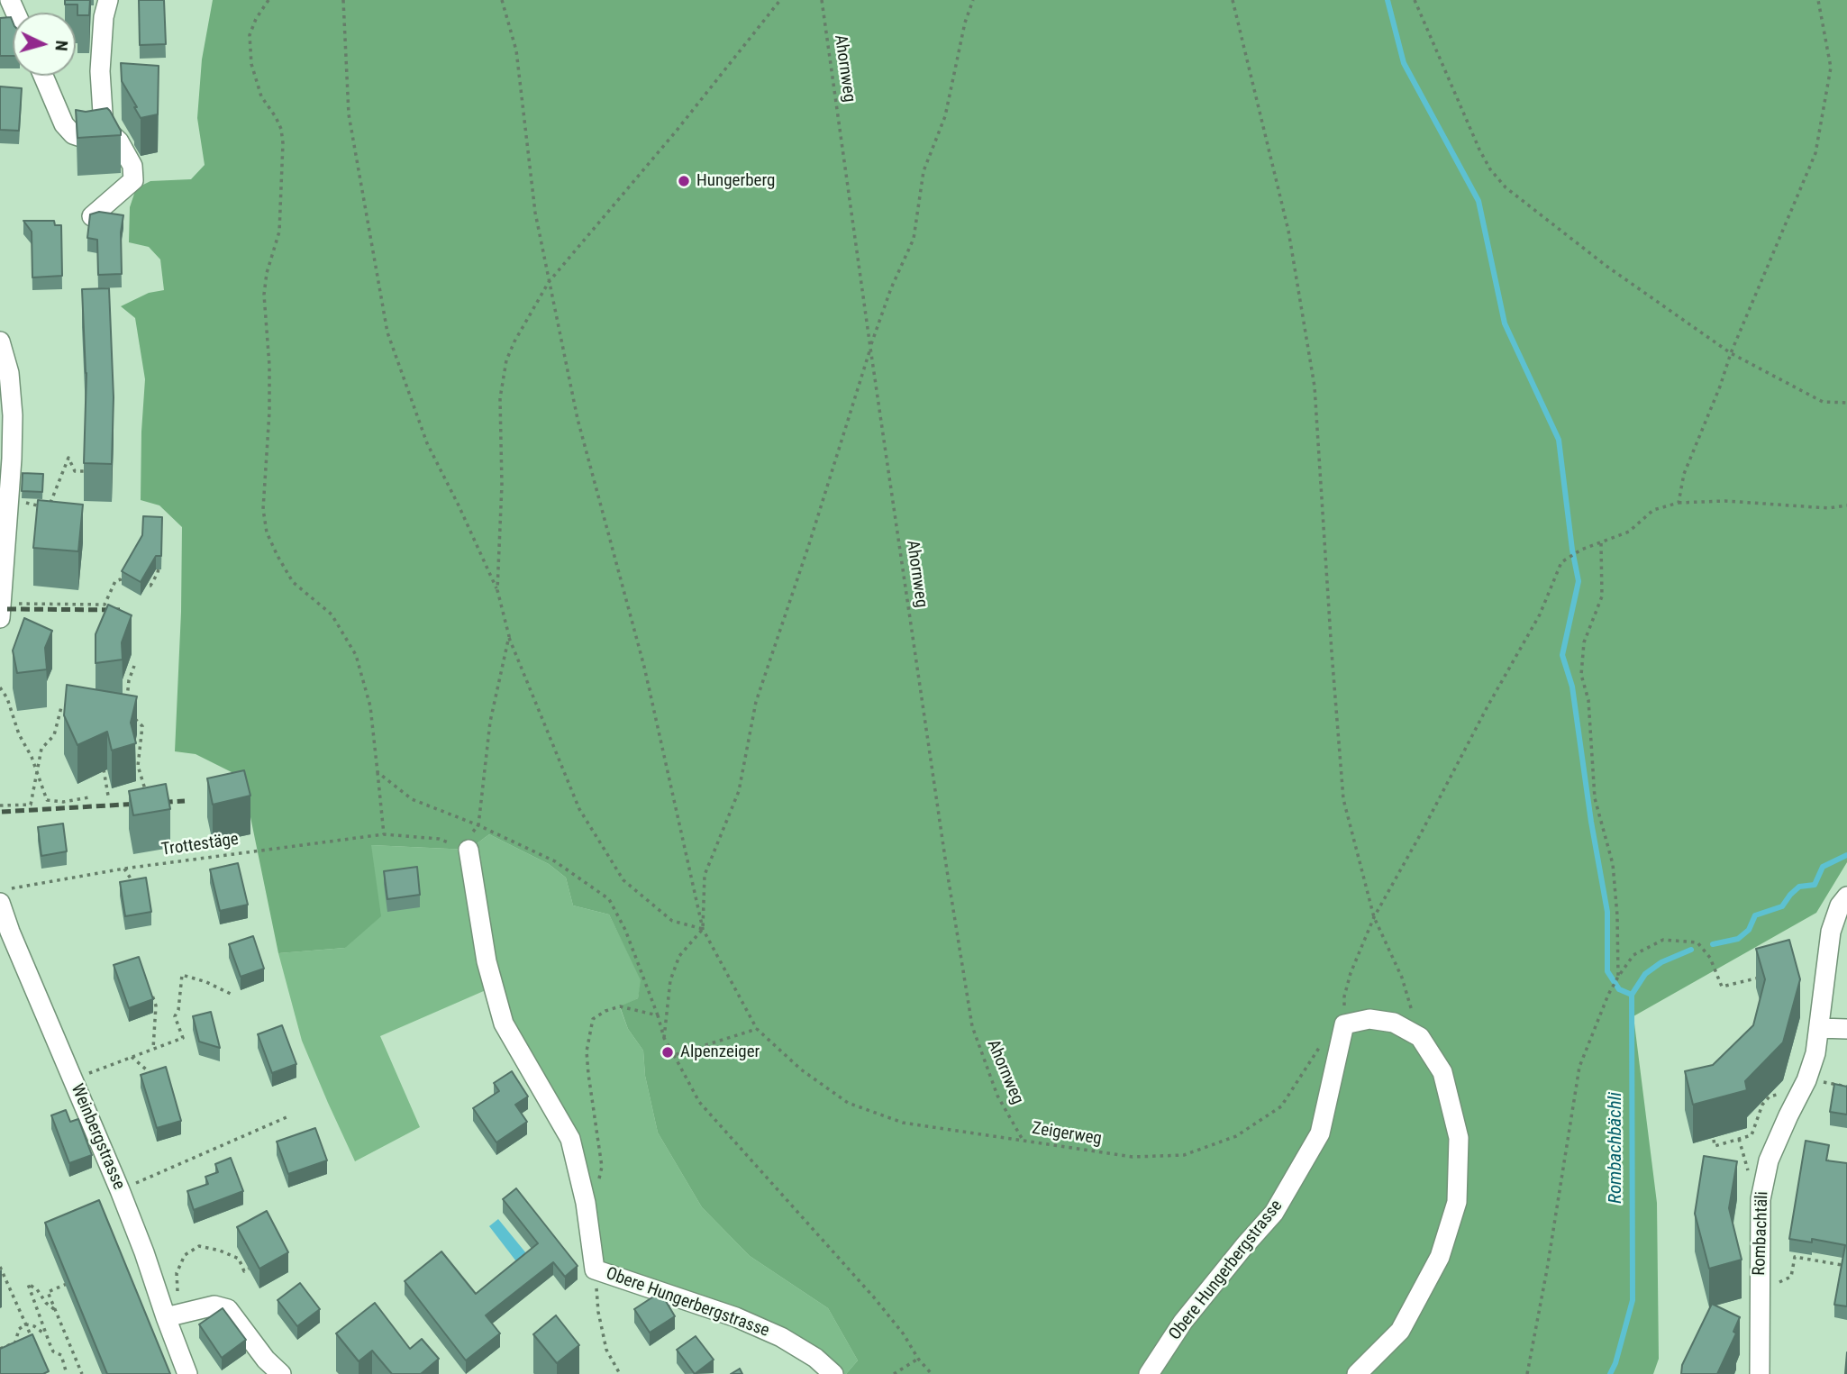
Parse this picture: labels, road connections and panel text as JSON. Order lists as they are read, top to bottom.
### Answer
{
  "streets": {
    "street": ["Weinbergstrasse", "Rombachtäli", "Obere Hungerbergstrasse"],
    "path": ["Ahornweg", "Trottestäge", "Zeigerweg"]
  },
  "crossings": [
    ["Ahornweg", "Zeigerweg"],
    ["Trottestäge", "Obere Hungerbergstrasse"]
  ],
  "water": ["Rombachbächli"],
  "places": ["Hungerberg", "Alpenzeiger"],
  "north": "right"
}
